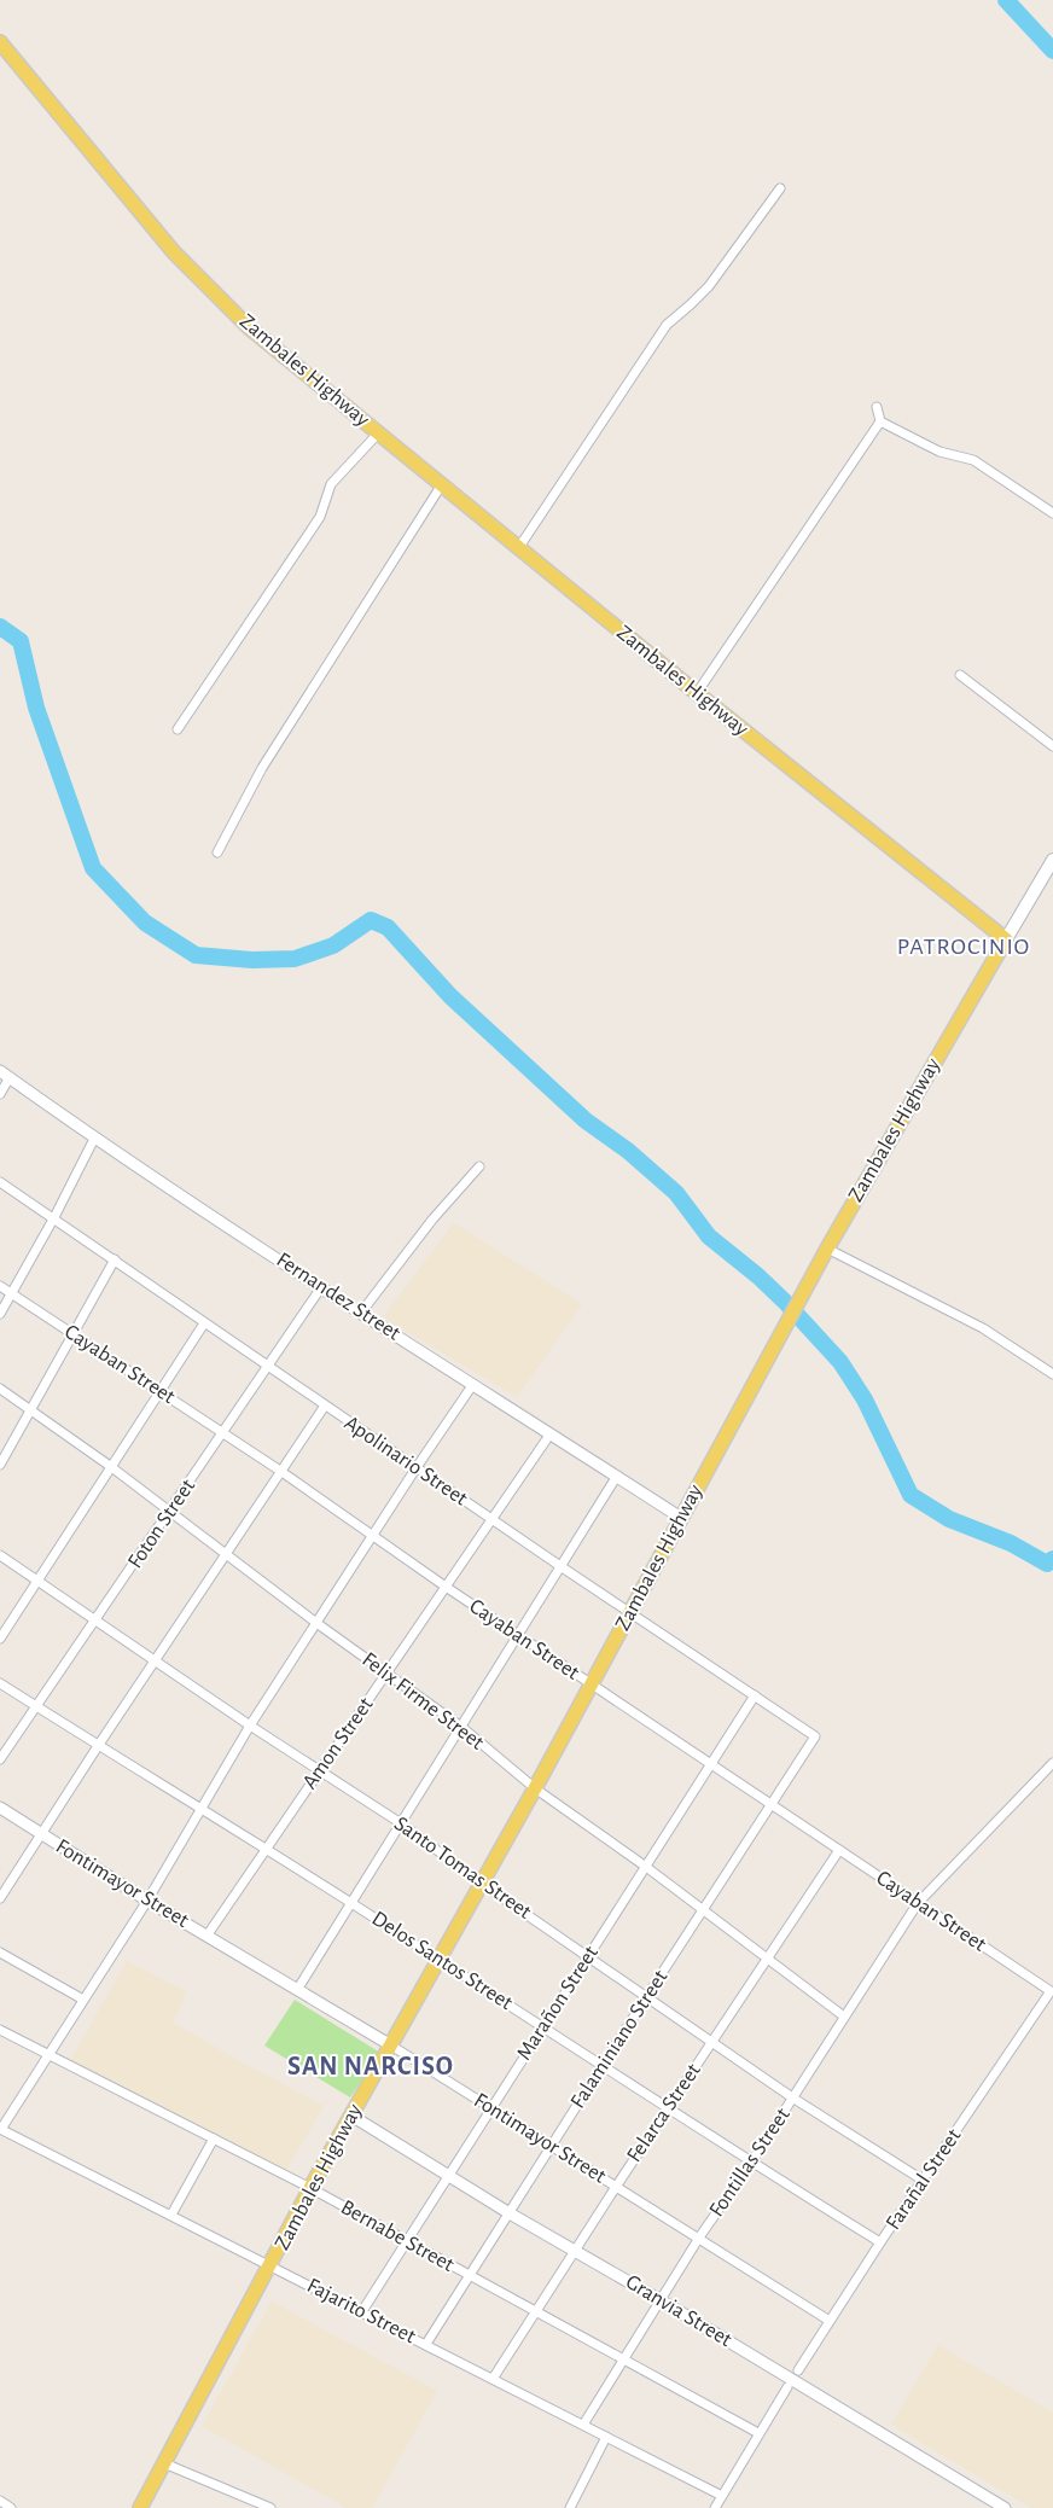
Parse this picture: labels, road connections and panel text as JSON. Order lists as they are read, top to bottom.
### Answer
{
  "streets": {
    "main road": ["Zambales Highway"],
    "street": [
      "Fernandez Street",
      "Cayaban Street",
      "Apolinario Street",
      "Foton Street",
      "Felix Firme Street",
      "Amon Street",
      "Santo Tomas Street",
      "Fontimayor Street",
      "Delos Santos Street",
      "Marañon Street",
      "Falaminiano Street",
      "Felarca Street",
      "Fontillas Street",
      "Farañal Street",
      "Bernabe Street",
      "Fajarito Street",
      "Granvia Street"
    ]
  },
  "crossings": [
    ["Zambales Highway", "Fernandez Street"],
    ["Zambales Highway", "Cayaban Street"],
    ["Zambales Highway", "Apolinario Street"],
    ["Zambales Highway", "Felix Firme Street"],
    ["Zambales Highway", "Santo Tomas Street"],
    ["Zambales Highway", "Fontimayor Street"],
    ["Zambales Highway", "Delos Santos Street"],
    ["Zambales Highway", "Bernabe Street"],
    ["Zambales Highway", "Fajarito Street"],
    ["Zambales Highway", "Granvia Street"],
    ["Fernandez Street", "Foton Street"],
    ["Fernandez Street", "Amon Street"],
    ["Cayaban Street", "Foton Street"],
    ["Cayaban Street", "Amon Street"],
    ["Cayaban Street", "Marañon Street"],
    ["Cayaban Street", "Falaminiano Street"],
    ["Cayaban Street", "Felarca Street"],
    ["Cayaban Street", "Fontillas Street"],
    ["Cayaban Street", "Farañal Street"],
    ["Apolinario Street", "Foton Street"],
    ["Apolinario Street", "Amon Street"],
    ["Apolinario Street", "Marañon Street"],
    ["Apolinario Street", "Falaminiano Street"],
    ["Foton Street", "Felix Firme Street"],
    ["Foton Street", "Santo Tomas Street"],
    ["Foton Street", "Delos Santos Street"],
    ["Felix Firme Street", "Amon Street"],
    ["Felix Firme Street", "Marañon Street"],
    ["Felix Firme Street", "Falaminiano Street"],
    ["Felix Firme Street", "Felarca Street"],
    ["Felix Firme Street", "Fontillas Street"],
    ["Amon Street", "Santo Tomas Street"],
    ["Amon Street", "Fontimayor Street"],
    ["Amon Street", "Delos Santos Street"],
    ["Santo Tomas Street", "Marañon Street"],
    ["Santo Tomas Street", "Falaminiano Street"],
    ["Santo Tomas Street", "Felarca Street"],
    ["Santo Tomas Street", "Fontillas Street"],
    ["Santo Tomas Street", "Farañal Street"],
    ["Fontimayor Street", "Marañon Street"],
    ["Fontimayor Street", "Falaminiano Street"],
    ["Fontimayor Street", "Felarca Street"],
    ["Fontimayor Street", "Fontillas Street"],
    ["Fontimayor Street", "Farañal Street"],
    ["Delos Santos Street", "Marañon Street"],
    ["Delos Santos Street", "Falaminiano Street"],
    ["Delos Santos Street", "Felarca Street"],
    ["Delos Santos Street", "Fontillas Street"],
    ["Delos Santos Street", "Farañal Street"],
    ["Marañon Street", "Bernabe Street"],
    ["Marañon Street", "Fajarito Street"],
    ["Marañon Street", "Granvia Street"],
    ["Falaminiano Street", "Bernabe Street"],
    ["Falaminiano Street", "Fajarito Street"],
    ["Falaminiano Street", "Granvia Street"],
    ["Felarca Street", "Bernabe Street"],
    ["Felarca Street", "Fajarito Street"],
    ["Felarca Street", "Granvia Street"],
    ["Fontillas Street", "Bernabe Street"],
    ["Fontillas Street", "Fajarito Street"],
    ["Fontillas Street", "Granvia Street"]
  ],
  "districts": ["PATROCINIO", "SAN NARCISO"]
}
